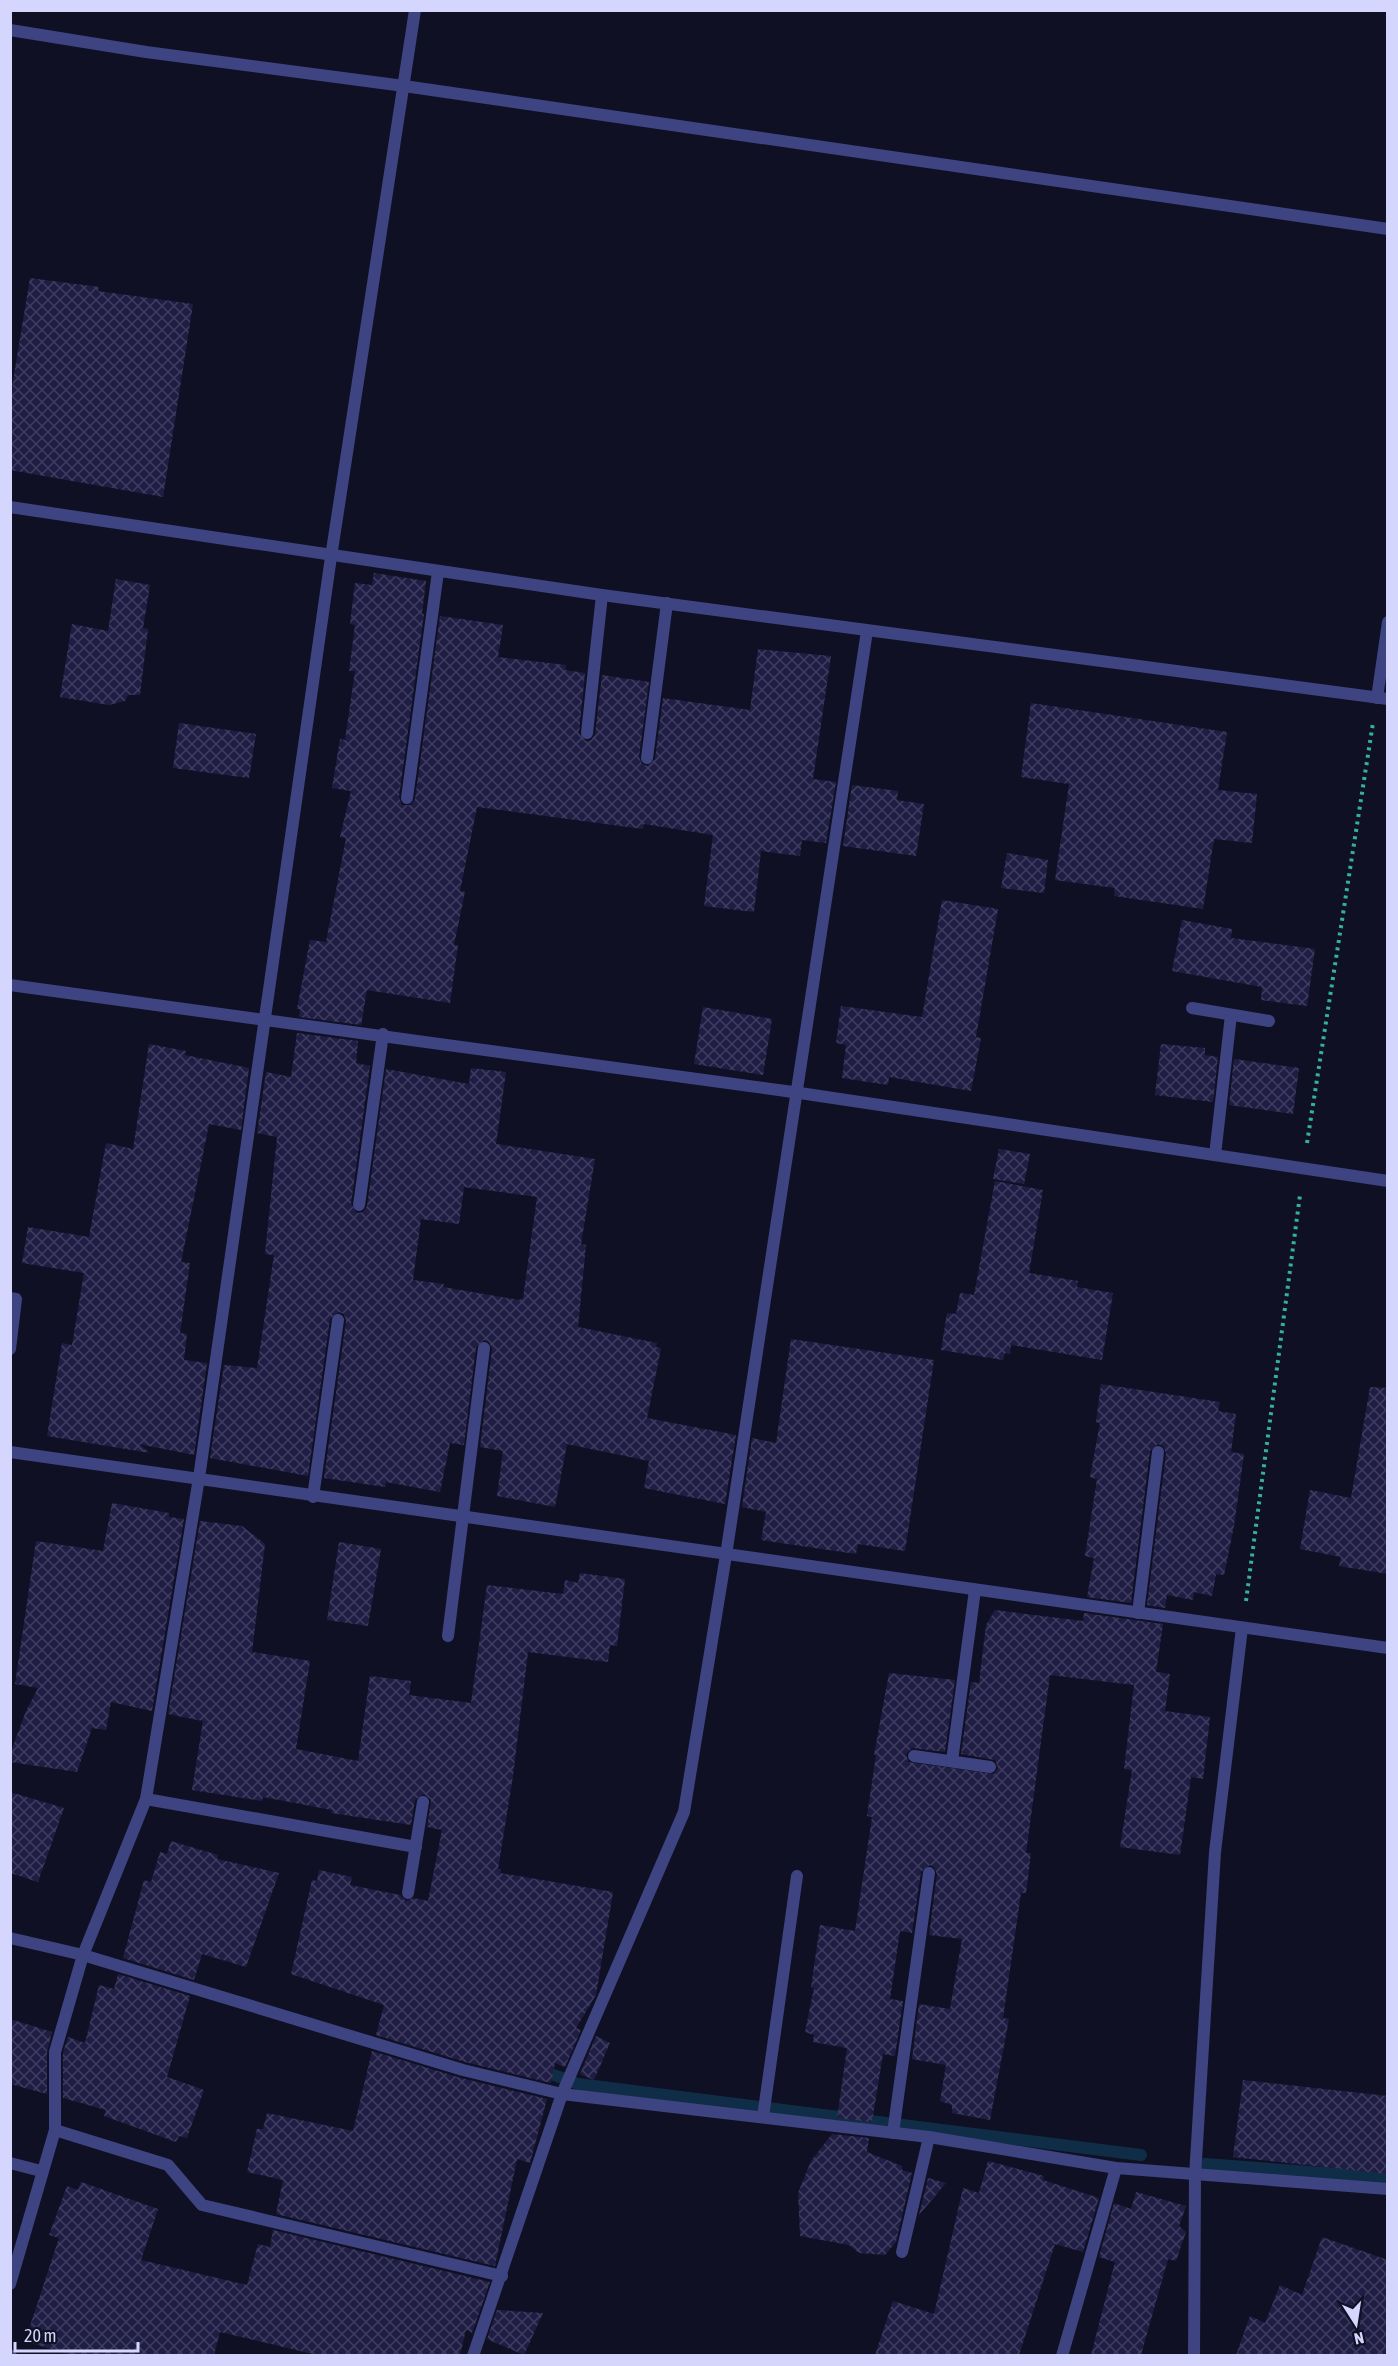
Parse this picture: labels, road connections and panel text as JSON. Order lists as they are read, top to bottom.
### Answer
{
  "scale_bar": "20 m",
  "north": "bottom"
}
